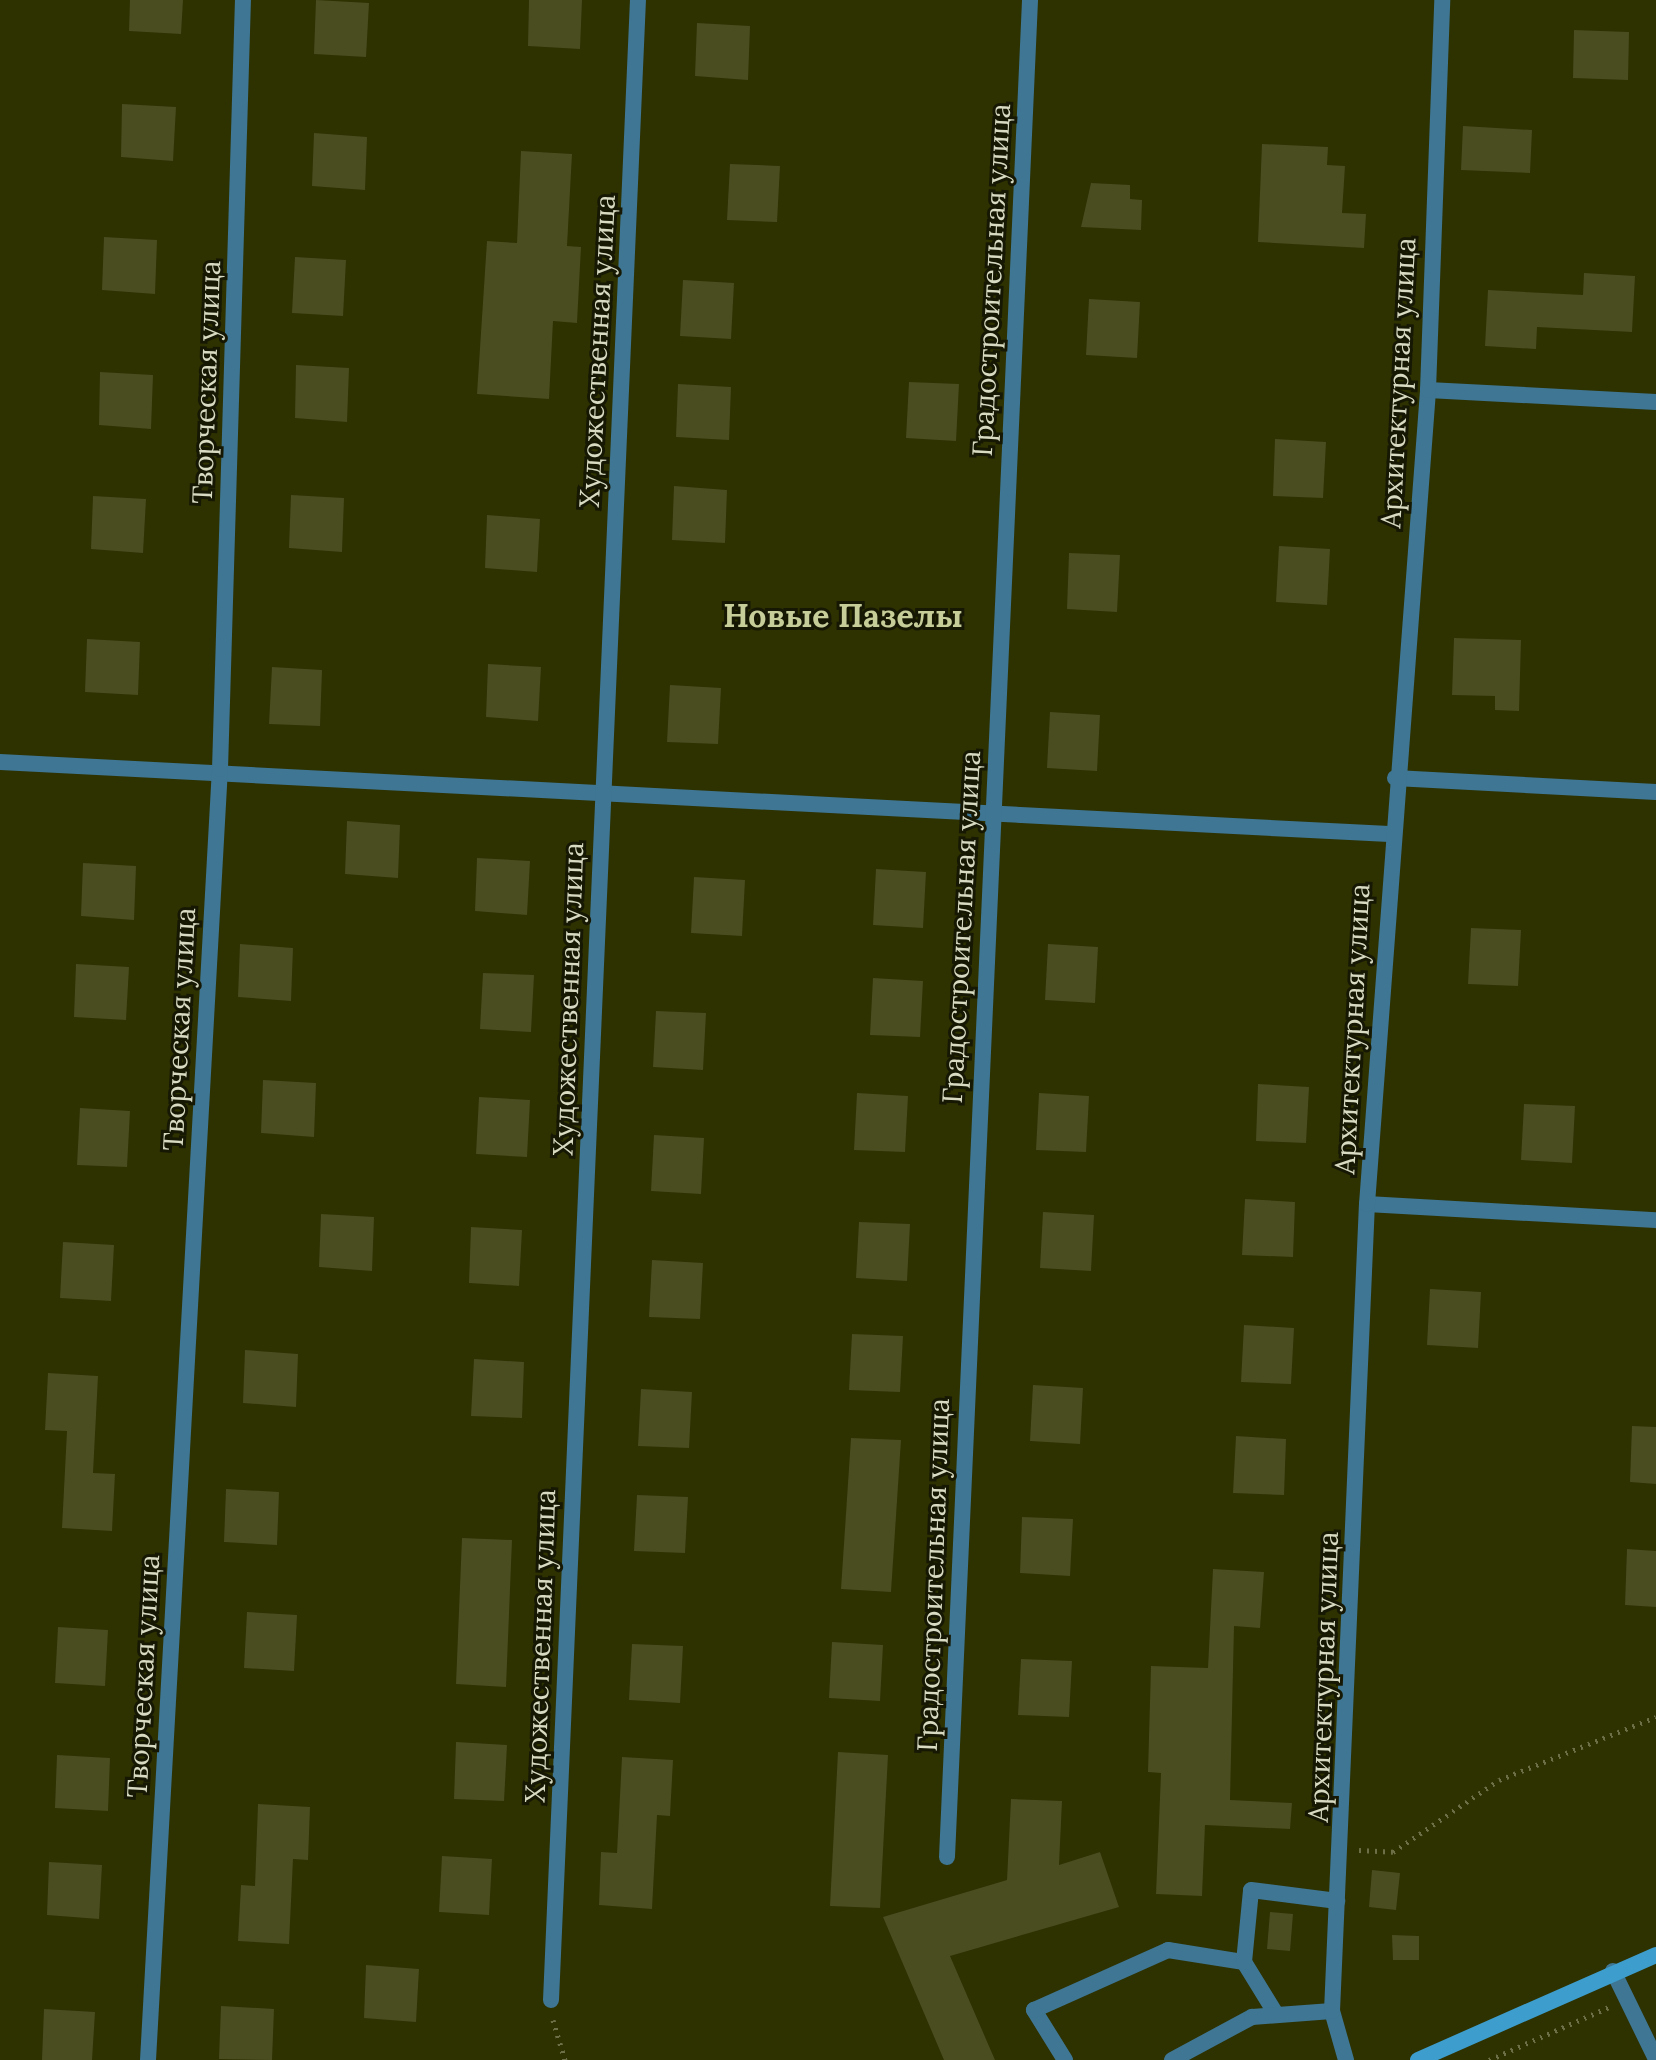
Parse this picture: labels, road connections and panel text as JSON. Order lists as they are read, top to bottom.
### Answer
{
  "streets": {
    "street": [
      "Градостроительная улица",
      "Художественная улица",
      "Творческая улица",
      "Архитектурная улица"
    ]
  },
  "districts": ["Новые Пазелы"]
}
